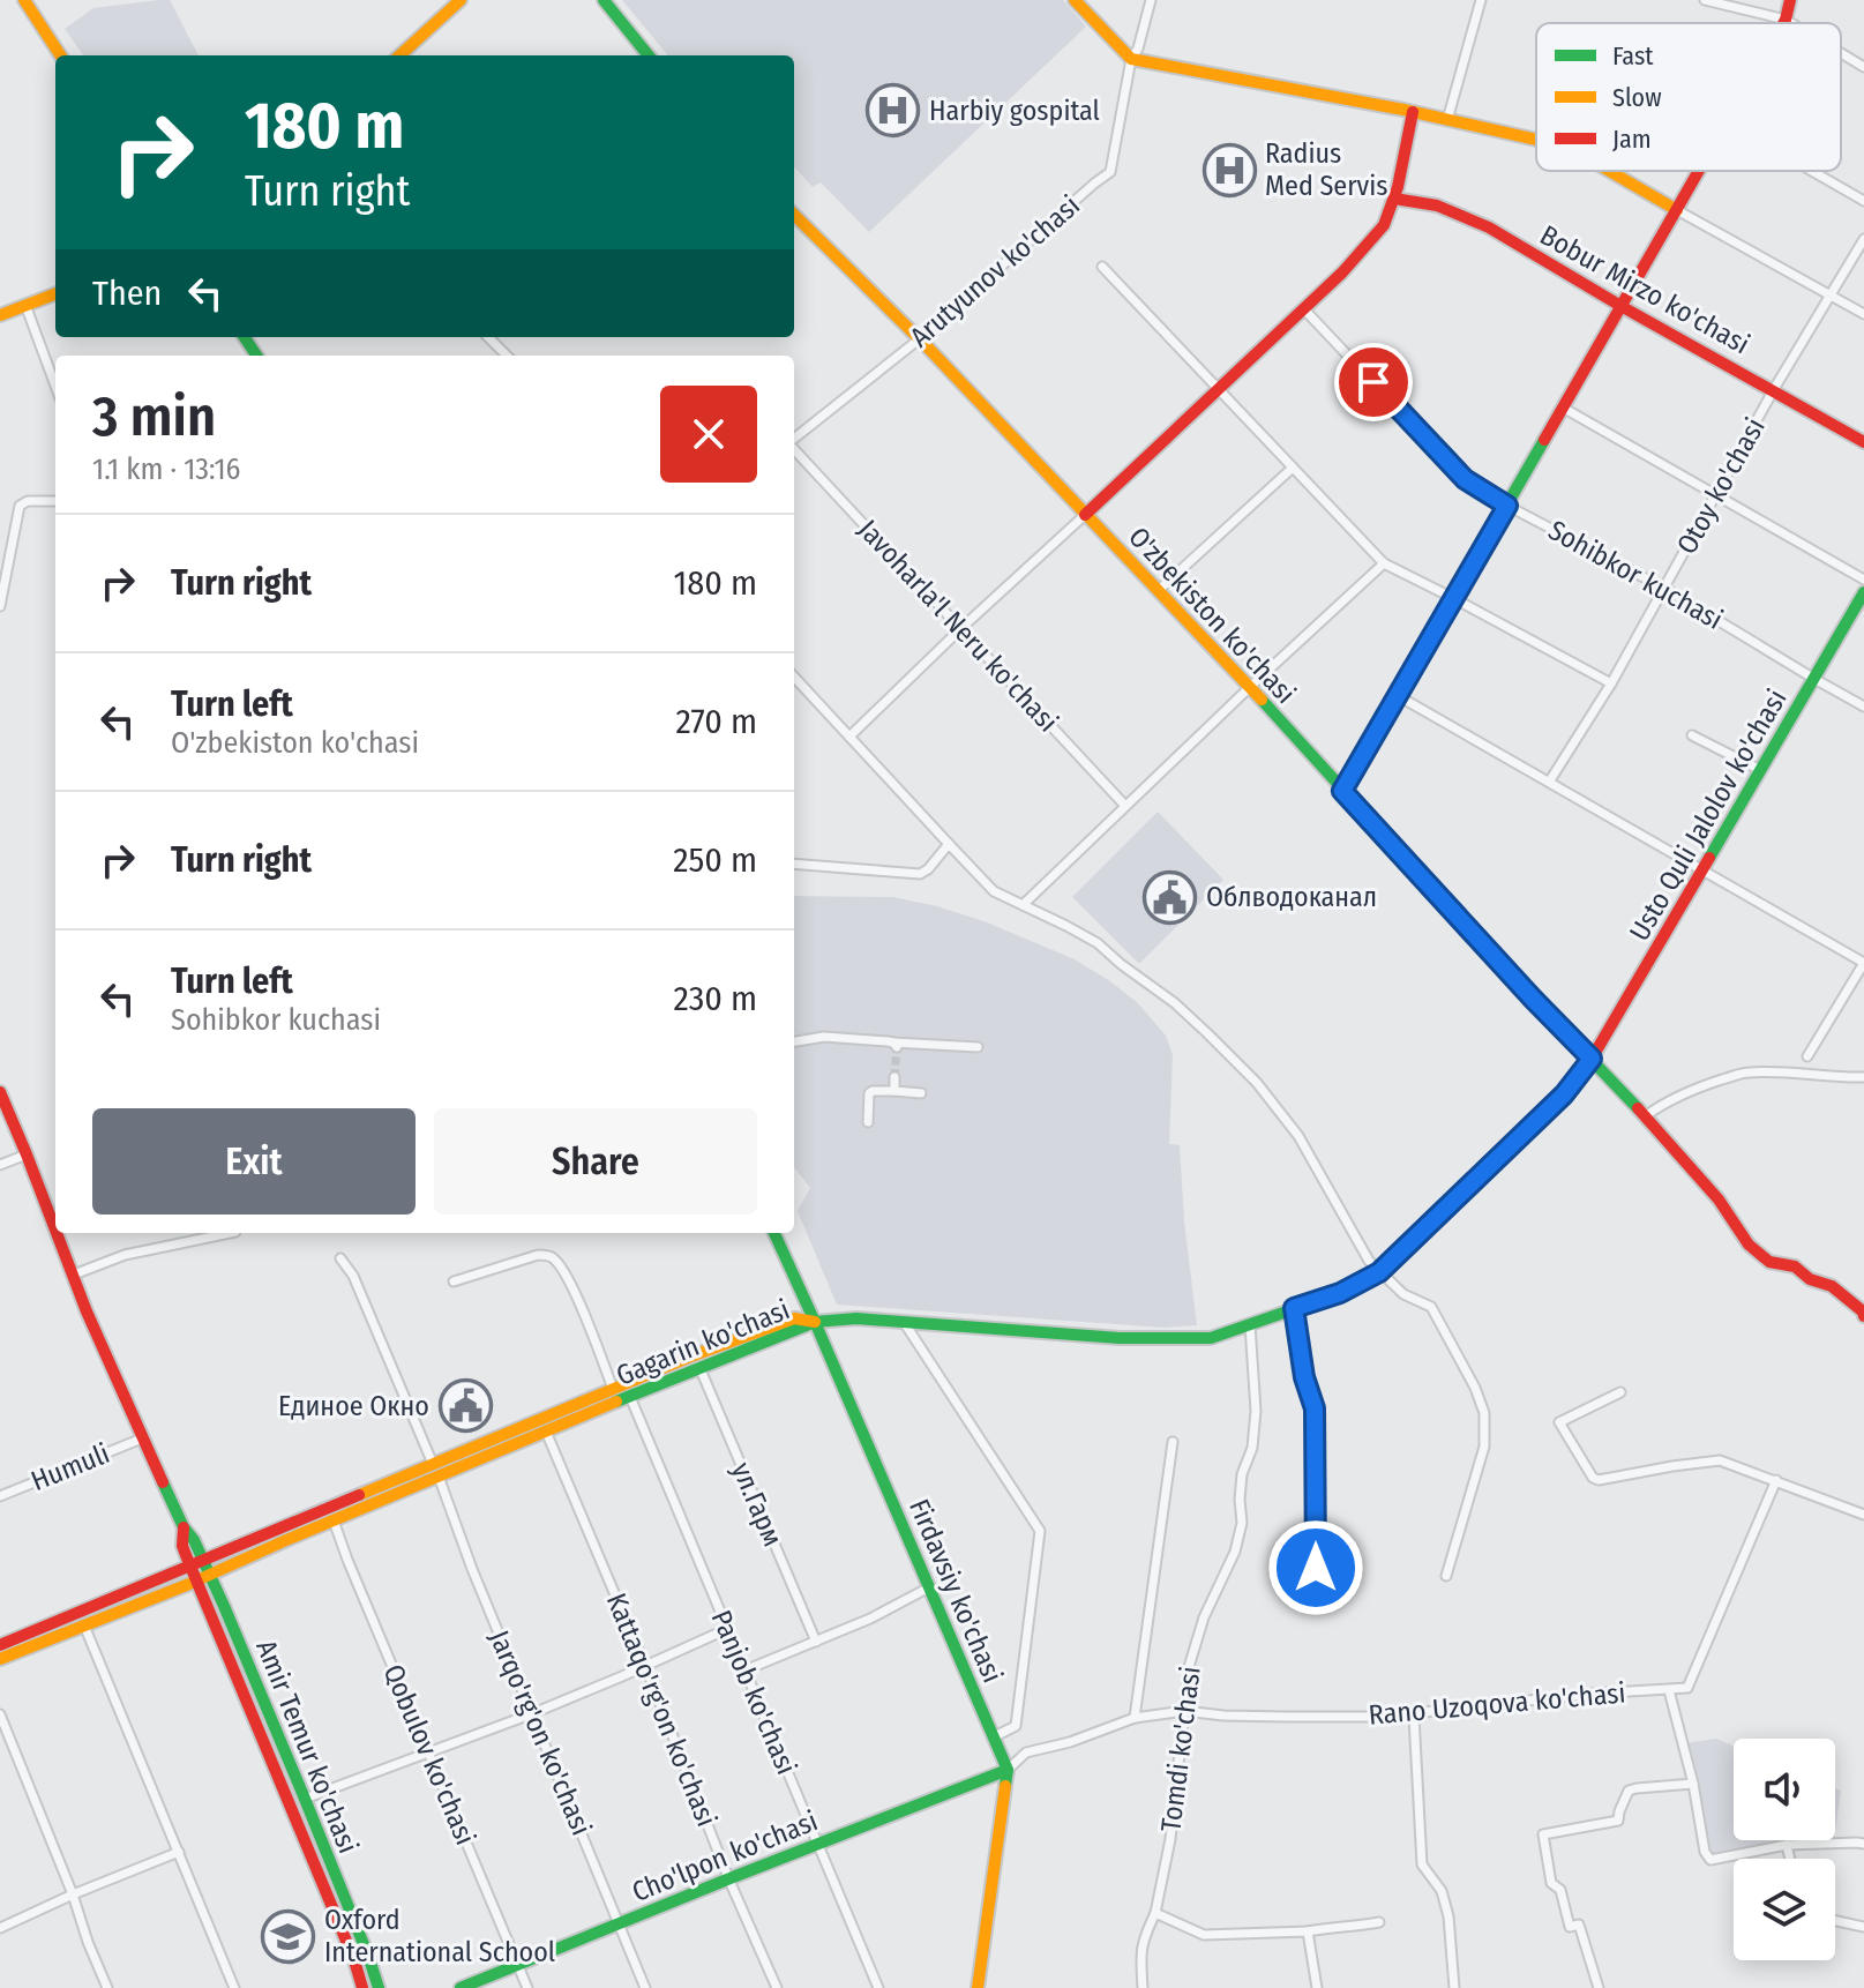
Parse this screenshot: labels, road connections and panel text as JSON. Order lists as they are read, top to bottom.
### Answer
{
  "streets": {
    "main road": [
      "Bobur Mirzo ko'chasi",
      "O'zbekiston ko'chasi",
      "Usto Quli Jalolov ko'chasi",
      "Gagarin ko'chasi",
      "Firdavsiy ko'chasi",
      "Amir Temur ko'chasi",
      "Cho'lpon ko'chasi"
    ],
    "street": [
      "Arutyunov ko'chasi",
      "Otoy ko'chasi",
      "Sohibkor kuchasi",
      "Javoharla'l Neru ko'chasi",
      "Humuli",
      "ул.Гарм",
      "Panjob ko'chasi",
      "Rano Uzoqova ko'chasi",
      "Kattaqo'rg'on ko'chasi",
      "Jarqo'rg'on ko'chasi",
      "Tomdi ko'chasi",
      "Qobulov ko'chasi"
    ]
  },
  "crossings": [
    ["Arutyunov ko'chasi", "O'zbekiston ko'chasi"],
    ["Bobur Mirzo ko'chasi", "Otoy ko'chasi"],
    ["Otoy ko'chasi", "Sohibkor kuchasi"],
    ["Sohibkor kuchasi", "Usto Quli Jalolov ko'chasi"],
    ["O'zbekiston ko'chasi", "Usto Quli Jalolov ko'chasi"],
    ["Usto Quli Jalolov ko'chasi", "Gagarin ko'chasi"],
    ["Usto Quli Jalolov ko'chasi", "Firdavsiy ko'chasi"],
    ["Usto Quli Jalolov ko'chasi", "Tomdi ko'chasi"],
    ["Gagarin ko'chasi", "ул.Гарм"],
    ["Gagarin ko'chasi", "Firdavsiy ko'chasi"],
    ["Gagarin ko'chasi", "Panjob ko'chasi"],
    ["Gagarin ko'chasi", "Kattaqo'rg'on ko'chasi"],
    ["Gagarin ko'chasi", "Jarqo'rg'on ko'chasi"],
    ["Gagarin ko'chasi", "Amir Temur ko'chasi"],
    ["Gagarin ko'chasi", "Qobulov ko'chasi"],
    ["Humuli", "Amir Temur ko'chasi"],
    ["Firdavsiy ko'chasi", "Rano Uzoqova ko'chasi"],
    ["Firdavsiy ko'chasi", "Cho'lpon ko'chasi"],
    ["Panjob ko'chasi", "Cho'lpon ko'chasi"],
    ["Rano Uzoqova ko'chasi", "Tomdi ko'chasi"],
    ["Rano Uzoqova ko'chasi", "Cho'lpon ko'chasi"],
    ["Kattaqo'rg'on ko'chasi", "Cho'lpon ko'chasi"],
    ["Jarqo'rg'on ko'chasi", "Cho'lpon ko'chasi"],
    ["Qobulov ko'chasi", "Cho'lpon ko'chasi"]
  ],
  "places": {
    "hospital": ["Harbiy gospital", "Radius Med Servis"],
    "public building": ["Облводоканал", "Единое Окно"],
    "school or university": ["Oxford International School"]
  },
  "legend": ["Fast", "Slow", "Jam"],
  "page": {
    "turn": ["180 m", "Turn right"],
    "then": "Then",
    "heading": ["3 min", "1.1 km · 13:16"],
    "list": [
      {
        "name": "Turn right",
        "value": "180 m"
      },
      {
        "name": "Turn left",
        "note": "O'zbekiston ko'chasi",
        "value": "270 m"
      },
      {
        "name": "Turn right",
        "value": "250 m"
      },
      {
        "name": "Turn left",
        "note": "Sohibkor kuchasi",
        "value": "230 m"
      }
    ],
    "buttons": ["Exit", "Share"]
  }
}
